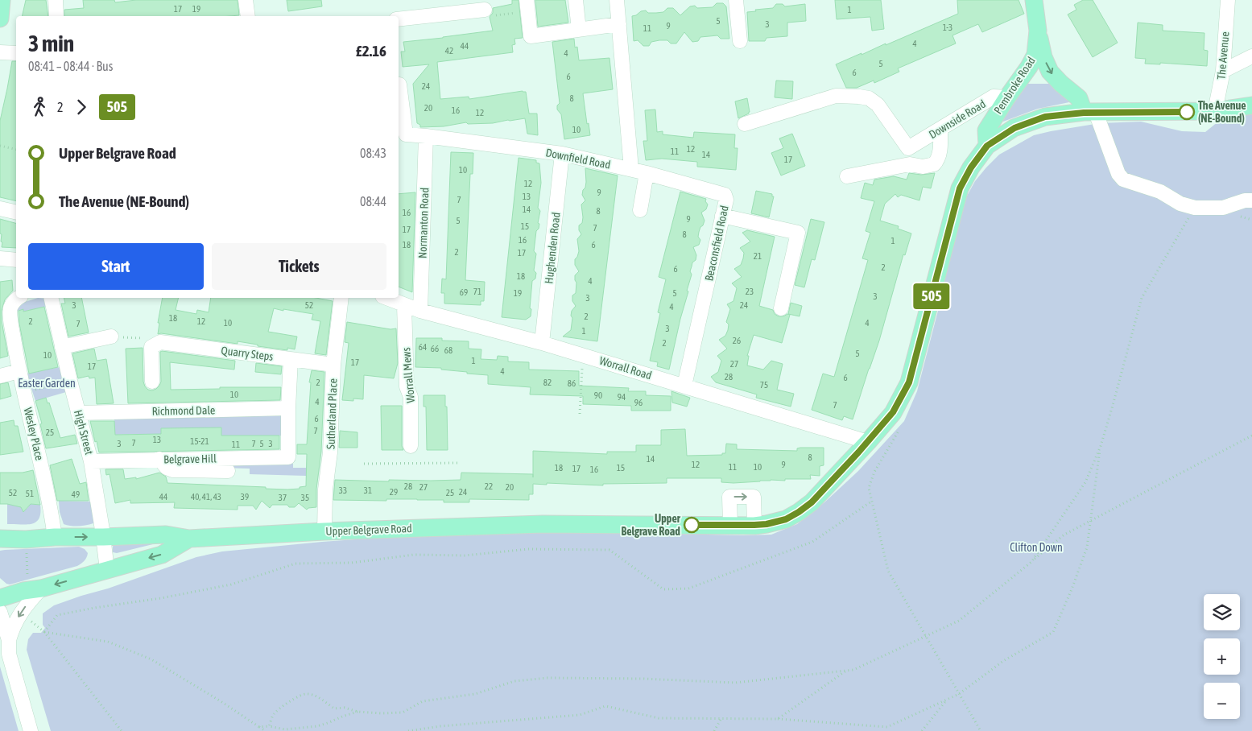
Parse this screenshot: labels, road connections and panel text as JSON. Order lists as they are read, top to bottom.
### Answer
{
  "streets": {
    "main road": ["Pembroke Road", "Upper Belgrave Road"],
    "street": [
      "The Avenue",
      "Downside Road",
      "Downfield Road",
      "Normanton Road",
      "Beaconsfield Road",
      "Hughenden Road",
      "Quarry Steps",
      "Worrall Road",
      "Worrall Mews",
      "Richmond Dale",
      "Sutherland Place",
      "High Street",
      "Wesley Place",
      "Belgrave Hill"
    ]
  },
  "crossings": [
    ["Pembroke Road", "Downside Road"],
    ["Pembroke Road", "Upper Belgrave Road"],
    ["Downfield Road", "Normanton Road"],
    ["Downfield Road", "Beaconsfield Road"],
    ["Downfield Road", "Hughenden Road"],
    ["Normanton Road", "Worrall Road"],
    ["Beaconsfield Road", "Worrall Road"],
    ["Hughenden Road", "Worrall Road"],
    ["Quarry Steps", "Sutherland Place"],
    ["Worrall Road", "Worrall Mews"],
    ["Worrall Road", "Upper Belgrave Road"],
    ["Richmond Dale", "High Street"],
    ["Richmond Dale", "Belgrave Hill"],
    ["Sutherland Place", "Upper Belgrave Road"],
    ["High Street", "Belgrave Hill"],
    ["High Street", "Upper Belgrave Road"],
    ["Wesley Place", "Upper Belgrave Road"]
  ],
  "parks": ["Easter Garden", "Clifton Down"],
  "places": ["The Avenue (NE-Bound)", "Upper Belgrave Road"],
  "lines": ["bus line 505"],
  "house_numbers": [
    "17",
    "19",
    "1",
    "5",
    "3",
    "9",
    "1-3",
    "11",
    "4",
    "44",
    "42",
    "4",
    "5",
    "6",
    "6",
    "24",
    "8",
    "20",
    "16",
    "12",
    "10",
    "12",
    "11",
    "14",
    "17",
    "10",
    "12",
    "9",
    "13",
    "7",
    "14",
    "8",
    "16",
    "9",
    "5",
    "15",
    "7",
    "17",
    "8",
    "16",
    "1",
    "18",
    "6",
    "2",
    "17",
    "21",
    "2",
    "6",
    "18",
    "4",
    "71",
    "23",
    "69",
    "19",
    "5",
    "3",
    "3",
    "3",
    "52",
    "24",
    "4",
    "2",
    "18",
    "2",
    "12",
    "10",
    "4",
    "7",
    "3",
    "1",
    "26",
    "2",
    "64",
    "66",
    "68",
    "5",
    "10",
    "1",
    "17",
    "27",
    "17",
    "4",
    "28",
    "6",
    "2",
    "82",
    "86",
    "75",
    "10",
    "90",
    "94",
    "4",
    "96",
    "7",
    "6",
    "7",
    "25",
    "13",
    "15-21",
    "7",
    "3",
    "7",
    "5",
    "3",
    "11",
    "8",
    "14",
    "12",
    "9",
    "11",
    "10",
    "18",
    "15",
    "17",
    "16",
    "28",
    "22",
    "27",
    "20",
    "33",
    "31",
    "29",
    "24",
    "52",
    "25",
    "51",
    "49",
    "44",
    "40, 41, 43",
    "39",
    "37",
    "35"
  ],
  "page": {
    "on_map": "505",
    "heading": ["3 min", "08:41 – 08:44 · Bus", "£2.16"],
    "legs": ["2", "505"],
    "list": [
      {
        "name": "Upper Belgrave Road",
        "value": "08:43"
      },
      {
        "name": "The Avenue (NE-Bound)",
        "value": "08:44"
      }
    ],
    "buttons": ["Start", "Tickets"],
    "map_buttons": ["+", "−"]
  }
}
